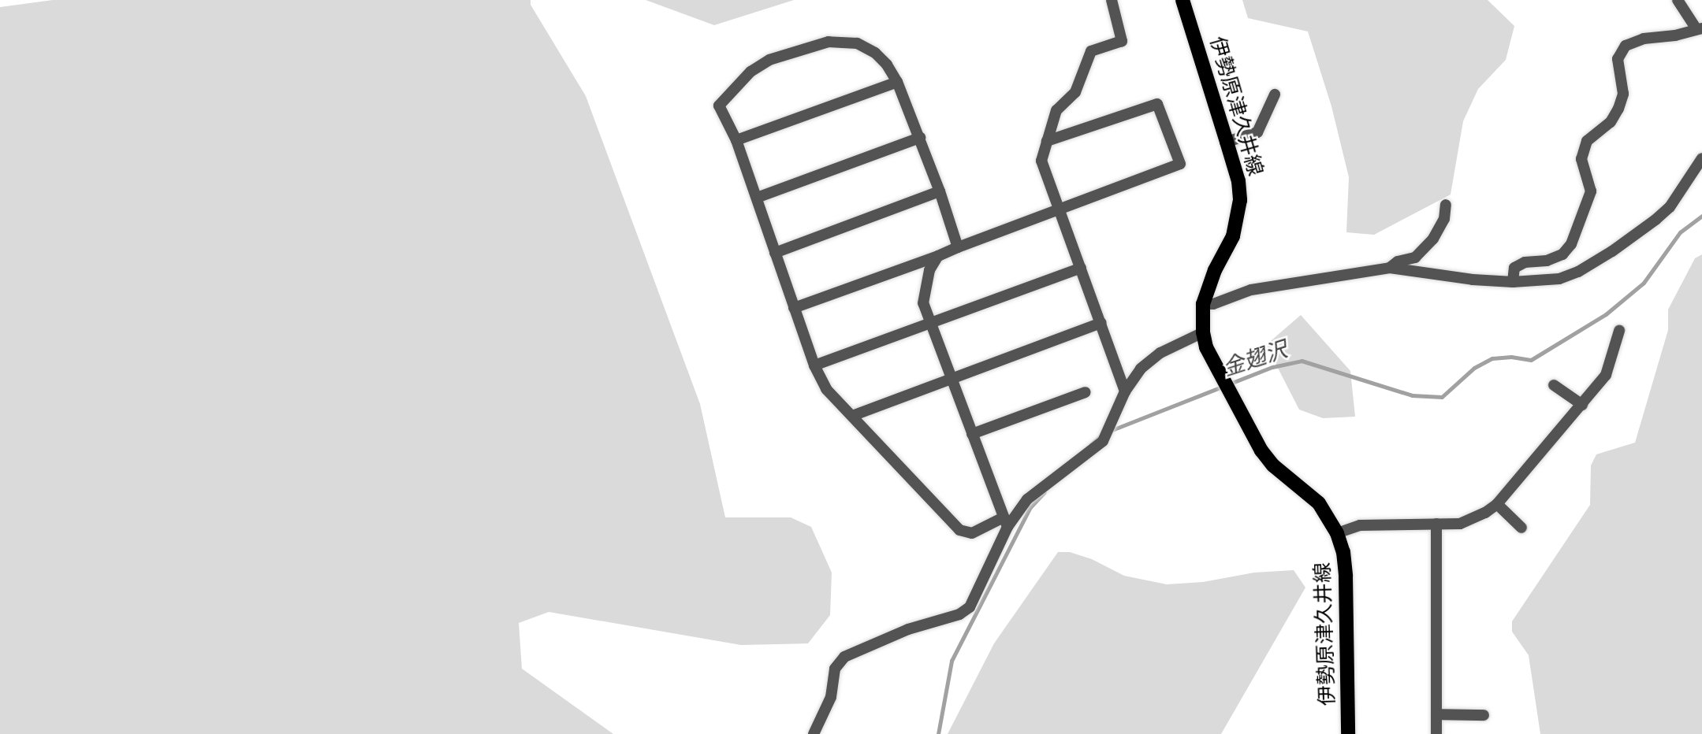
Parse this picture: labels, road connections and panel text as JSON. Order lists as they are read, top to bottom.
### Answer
{
  "streets": {
    "main road": ["伊勢原津久井線"]
  },
  "water": ["金翅沢"]
}
